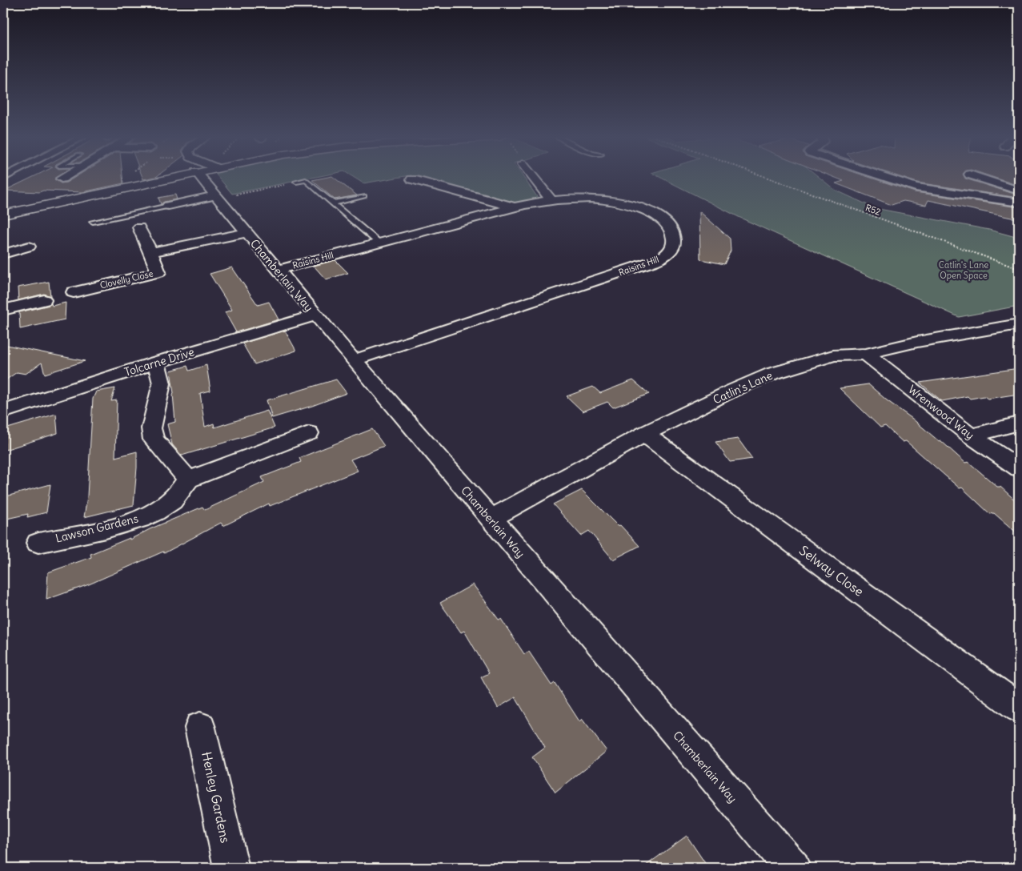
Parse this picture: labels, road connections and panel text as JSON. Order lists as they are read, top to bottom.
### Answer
{
  "streets": {
    "street": [
      "Raisins Hill",
      "Chamberlain Way",
      "Clovelly Close",
      "Tolcarne Drive",
      "Catlin's Lane",
      "Wrenwood Way",
      "Lawson Gardens",
      "Selway Close",
      "Henley Gardens"
    ],
    "path": ["R52"]
  },
  "crossings": [
    ["Raisins Hill", "Chamberlain Way"],
    ["Chamberlain Way", "Clovelly Close"],
    ["Chamberlain Way", "Tolcarne Drive"],
    ["Chamberlain Way", "Catlin's Lane"],
    ["Catlin's Lane", "Wrenwood Way"],
    ["Catlin's Lane", "Selway Close"]
  ],
  "parks": ["Catlin's Lane Open Space"]
}
